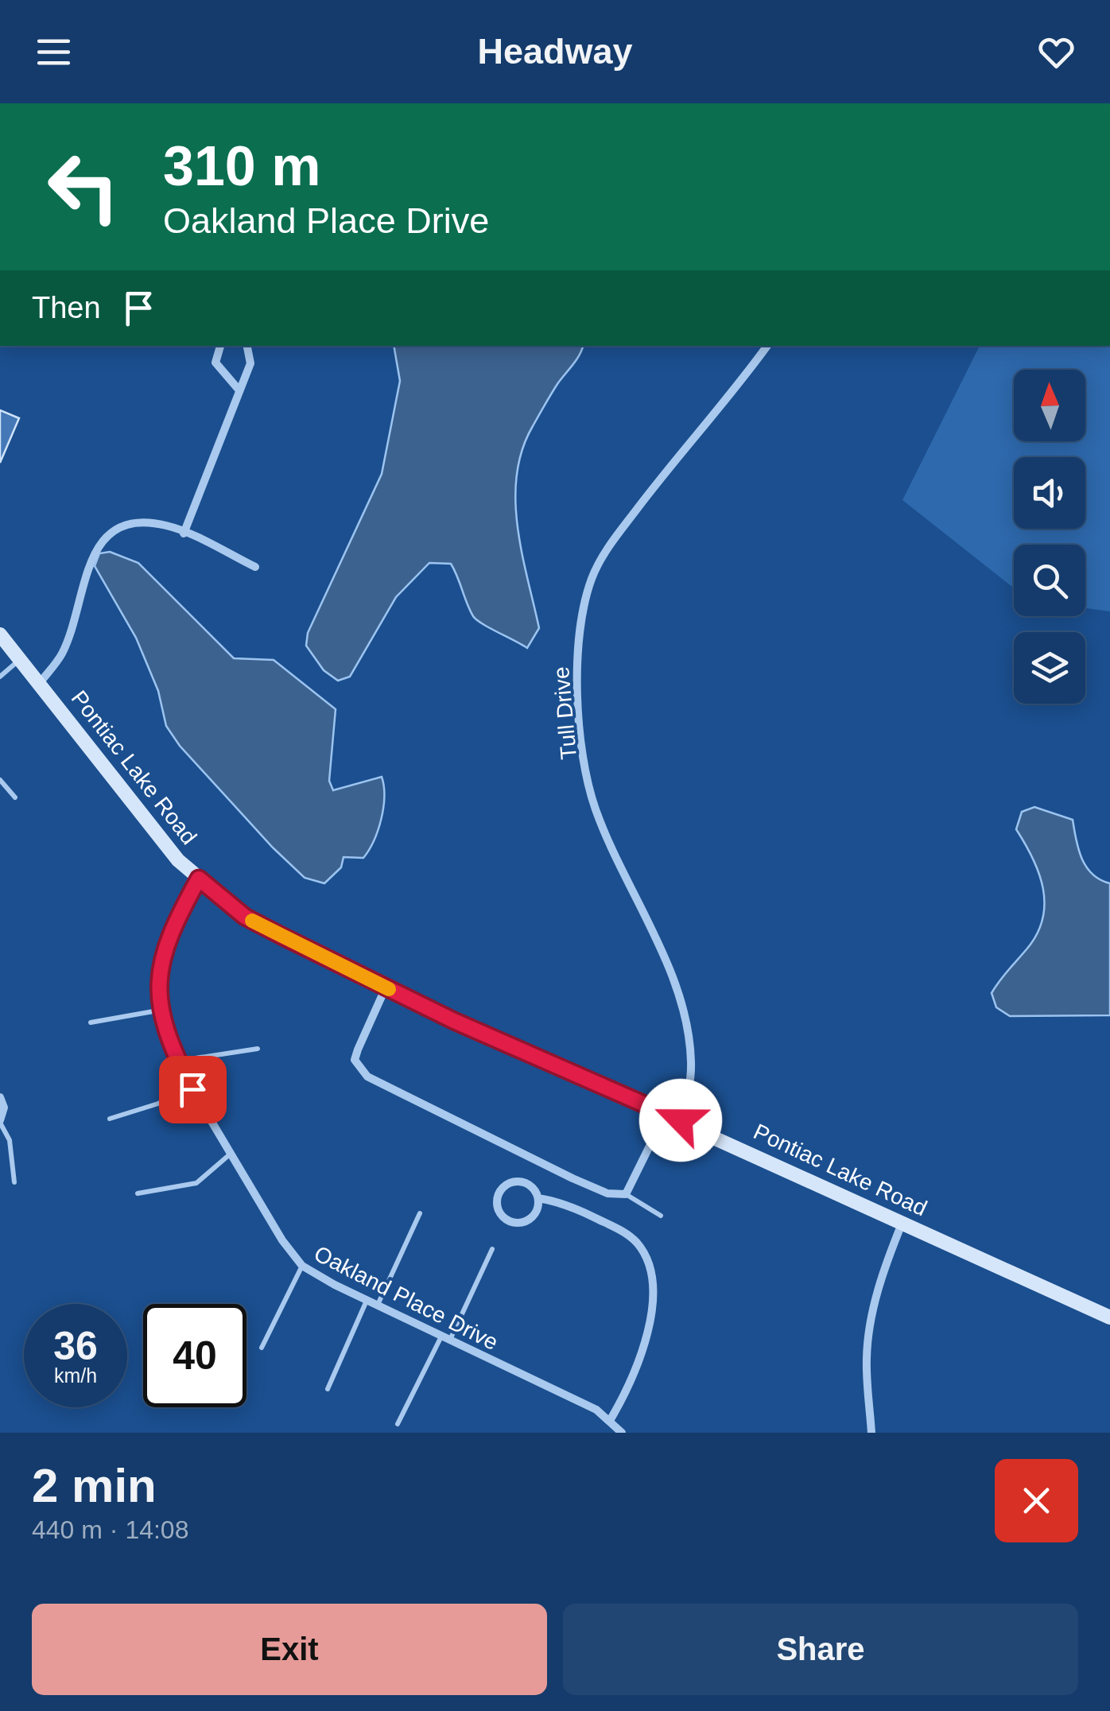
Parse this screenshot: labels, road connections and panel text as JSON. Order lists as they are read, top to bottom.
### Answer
{
  "streets": {
    "street": ["Tull Drive", "Pontiac Lake Road", "Oakland Place Drive"]
  },
  "crossings": [
    ["Tull Drive", "Pontiac Lake Road"],
    ["Pontiac Lake Road", "Oakland Place Drive"]
  ],
  "north": "top",
  "page": {
    "header": "Headway",
    "turn": ["310 m", "Oakland Place Drive"],
    "then": "Then",
    "speed": "36 km/h",
    "limit": "40",
    "heading": ["2 min", "440 m · 14:08"],
    "buttons": ["Exit", "Share"]
  }
}
